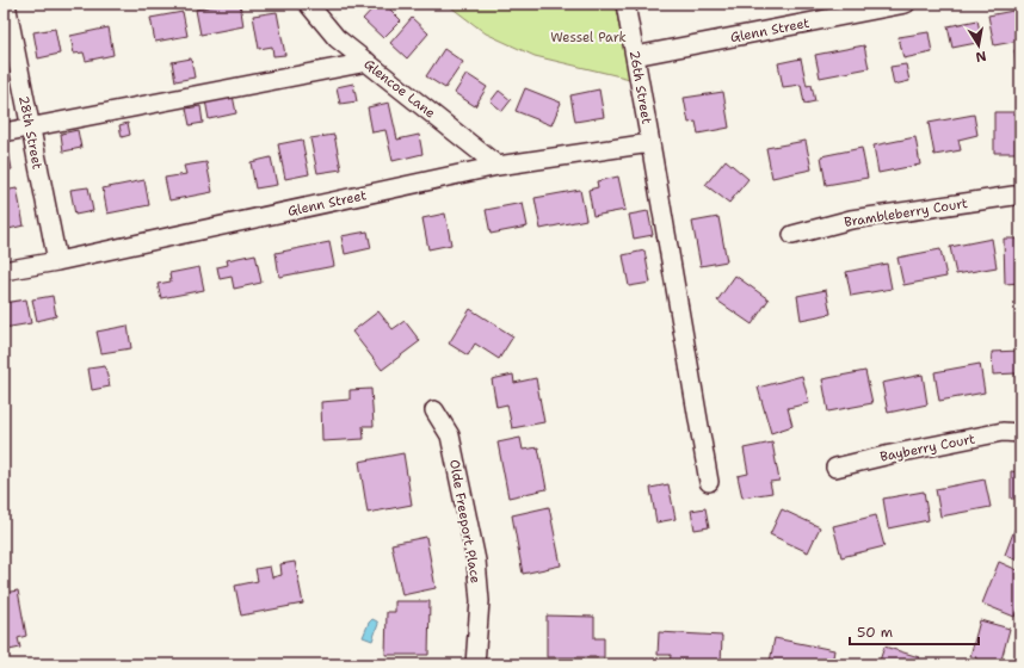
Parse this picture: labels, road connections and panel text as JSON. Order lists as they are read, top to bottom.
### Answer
{
  "streets": {
    "street": [
      "Glenn Street",
      "26th Street",
      "Glencoe Lane",
      "28th Street",
      "Brambleberry Court",
      "Bayberry Court",
      "Olde Freeport Place"
    ]
  },
  "crossings": [
    ["Glenn Street", "26th Street"],
    ["Glenn Street", "Glencoe Lane"],
    ["Glenn Street", "28th Street"]
  ],
  "parks": ["Wessel Park"],
  "scale_bar": "50 m",
  "north": "bottom"
}
